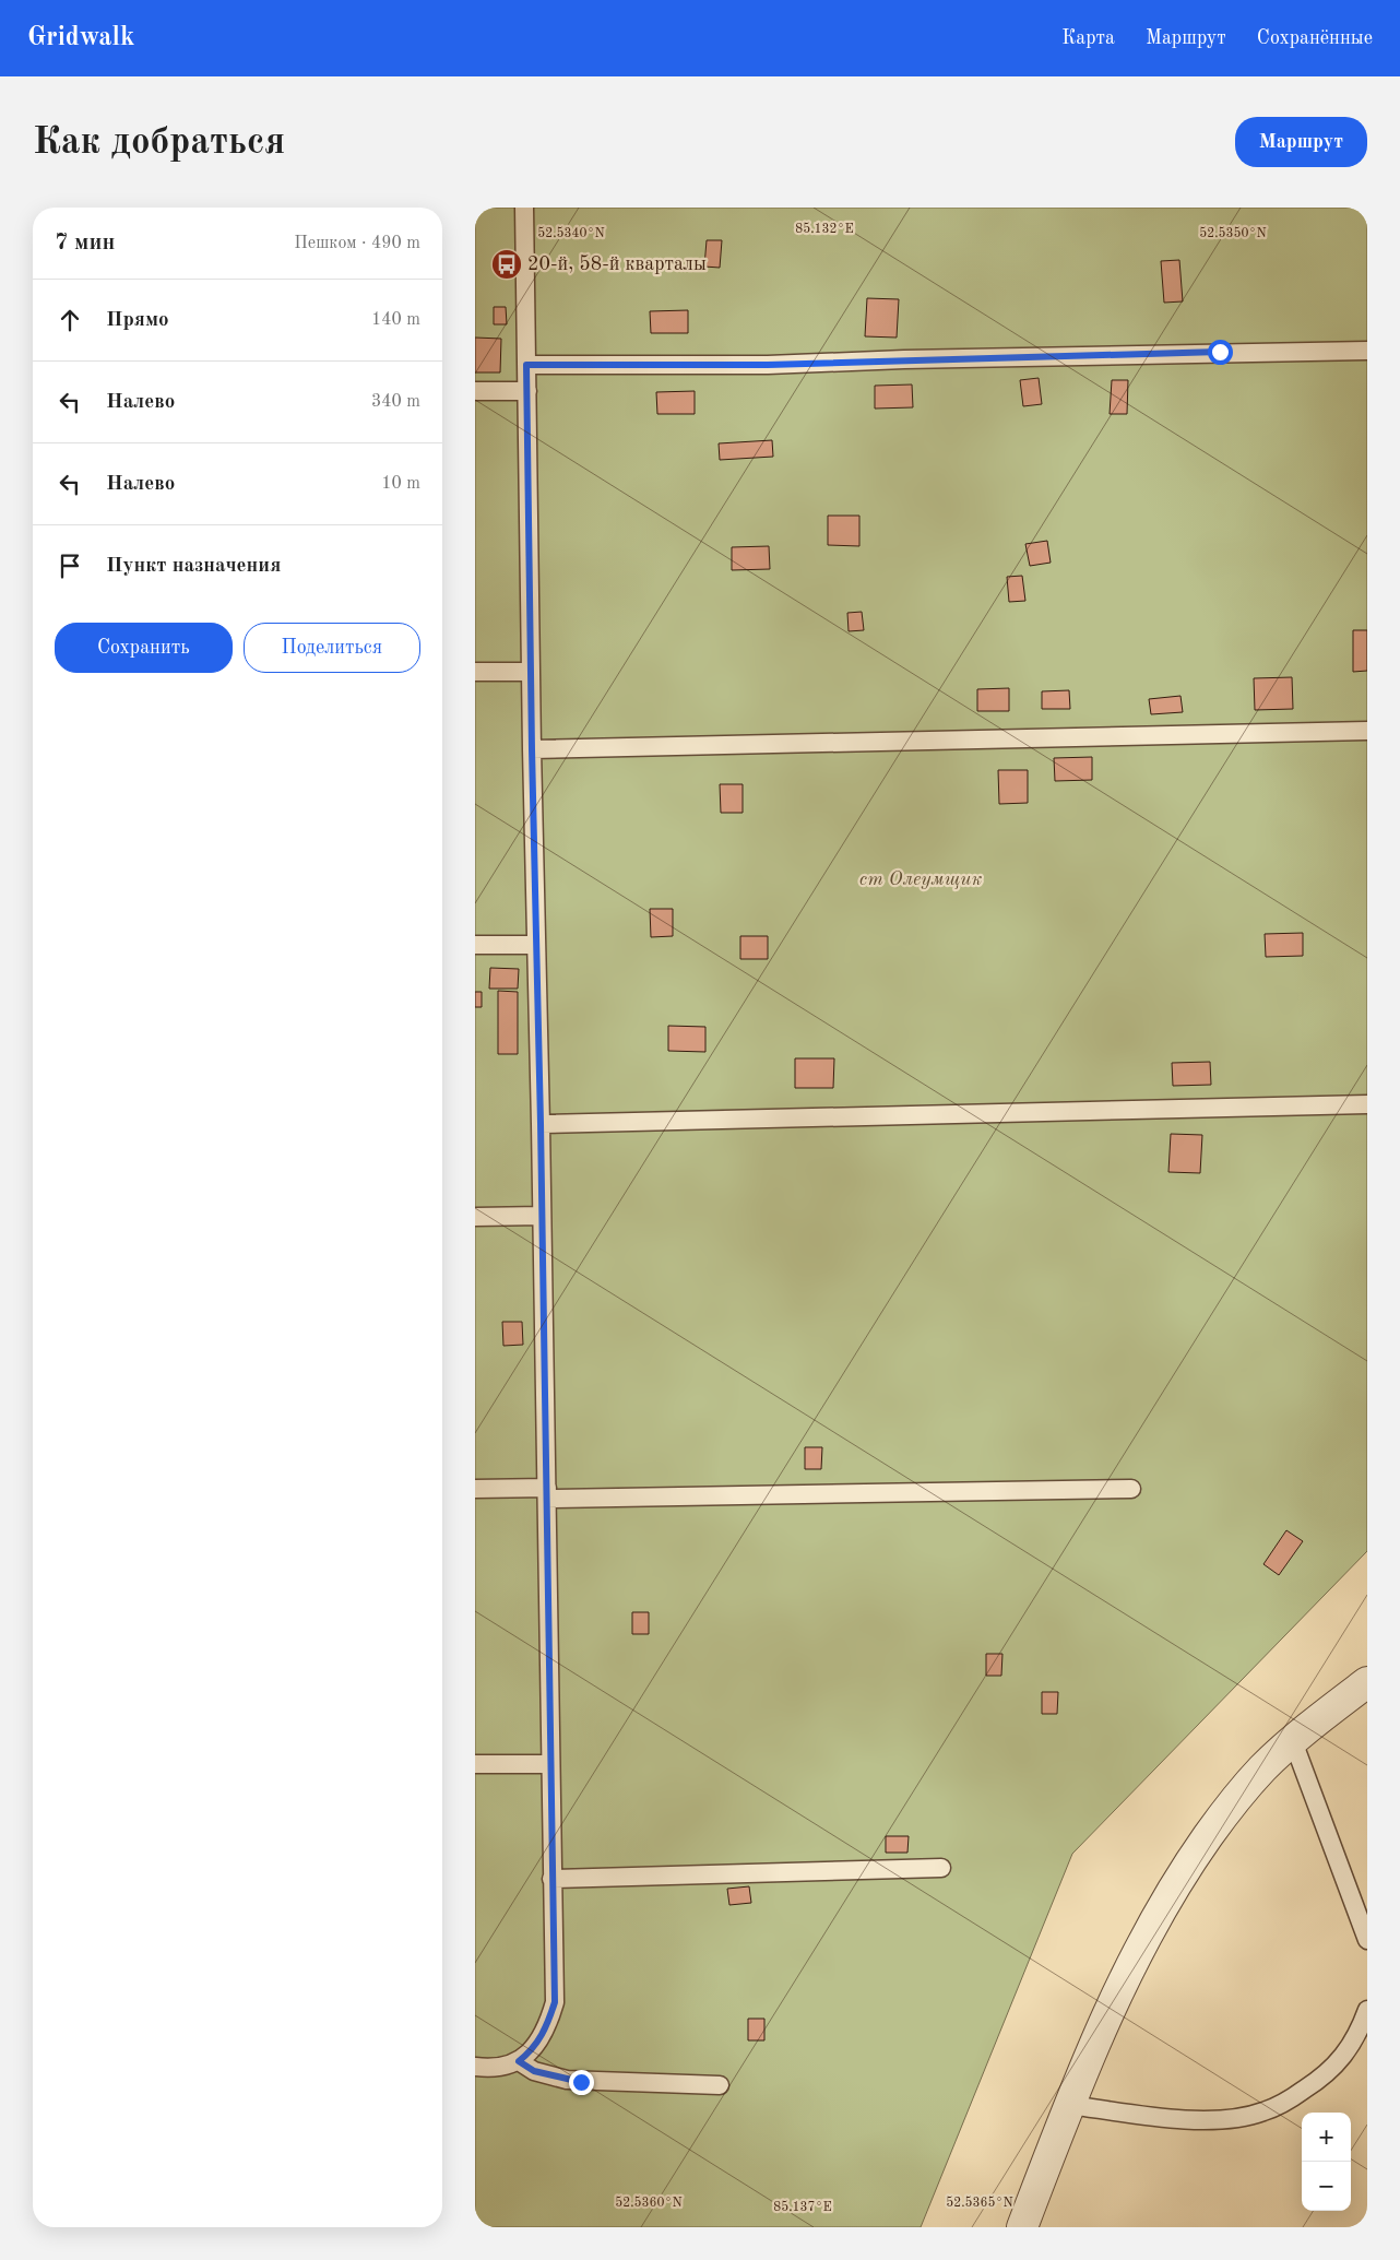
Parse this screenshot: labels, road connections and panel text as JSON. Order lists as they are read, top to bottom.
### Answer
{
  "parks": ["ст Олеумщик"],
  "places": {
    "bus stop": ["20-й, 58-й кварталы"]
  },
  "page": {
    "header": "Gridwalk",
    "nav": ["Карта", "Маршрут", "Сохранённые"],
    "buttons": [
      "Маршрут",
      ["Сохранить", "Поделиться"]
    ],
    "title": "Как добраться",
    "heading": ["7 мин", "Пешком · 490 m"],
    "list": [
      ["Прямо", "140 m"],
      ["Налево", "340 m"],
      ["Налево", "10 m"],
      "Пункт назначения"
    ],
    "map_buttons": ["+", "−"]
  },
  "coordinates": [
    "85.132°E",
    "52.5340°N",
    "52.5350°N",
    "52.5360°N",
    "52.5365°N",
    "85.137°E"
  ]
}
